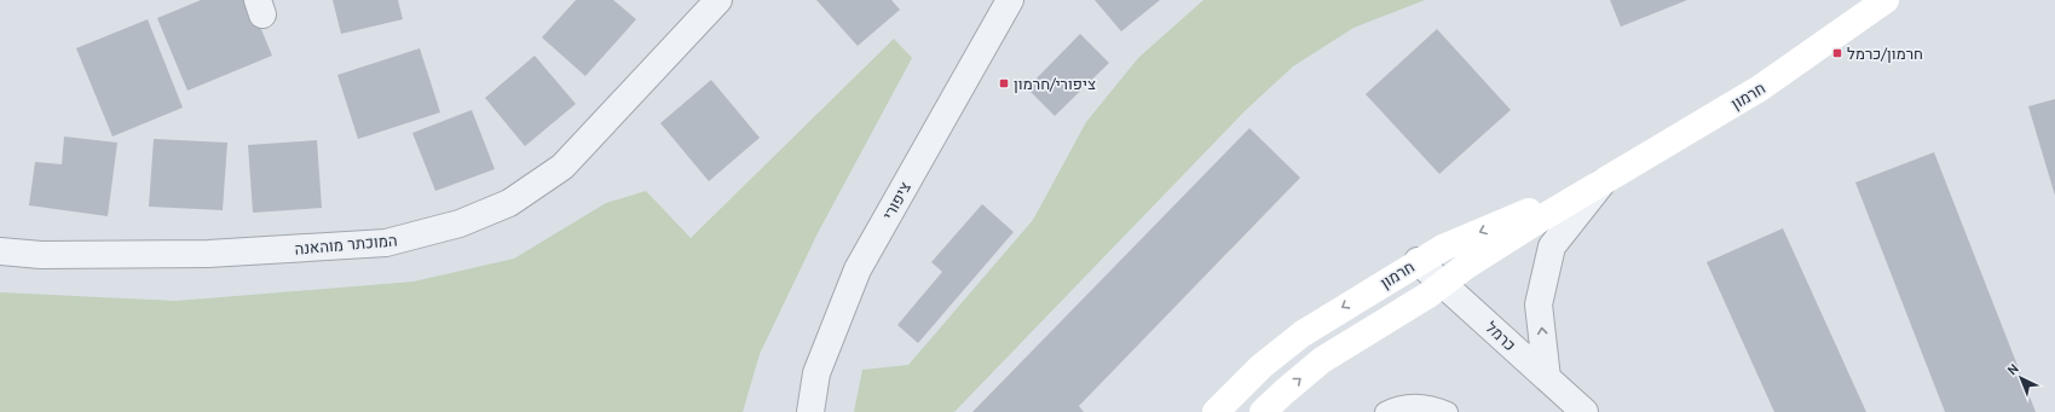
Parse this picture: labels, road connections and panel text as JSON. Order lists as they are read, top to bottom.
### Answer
{
  "streets": {
    "street": [
      "חרמון",
      "ציפורי",
      "המוכתר מוהאנה",
      "כרמל"
    ]
  },
  "crossings": [
    ["חרמון", "כרמל"]
  ],
  "places": {
    "transit": ["חרמון/כרמל", "ציפורי/חרמון"]
  },
  "north": "top left"
}
